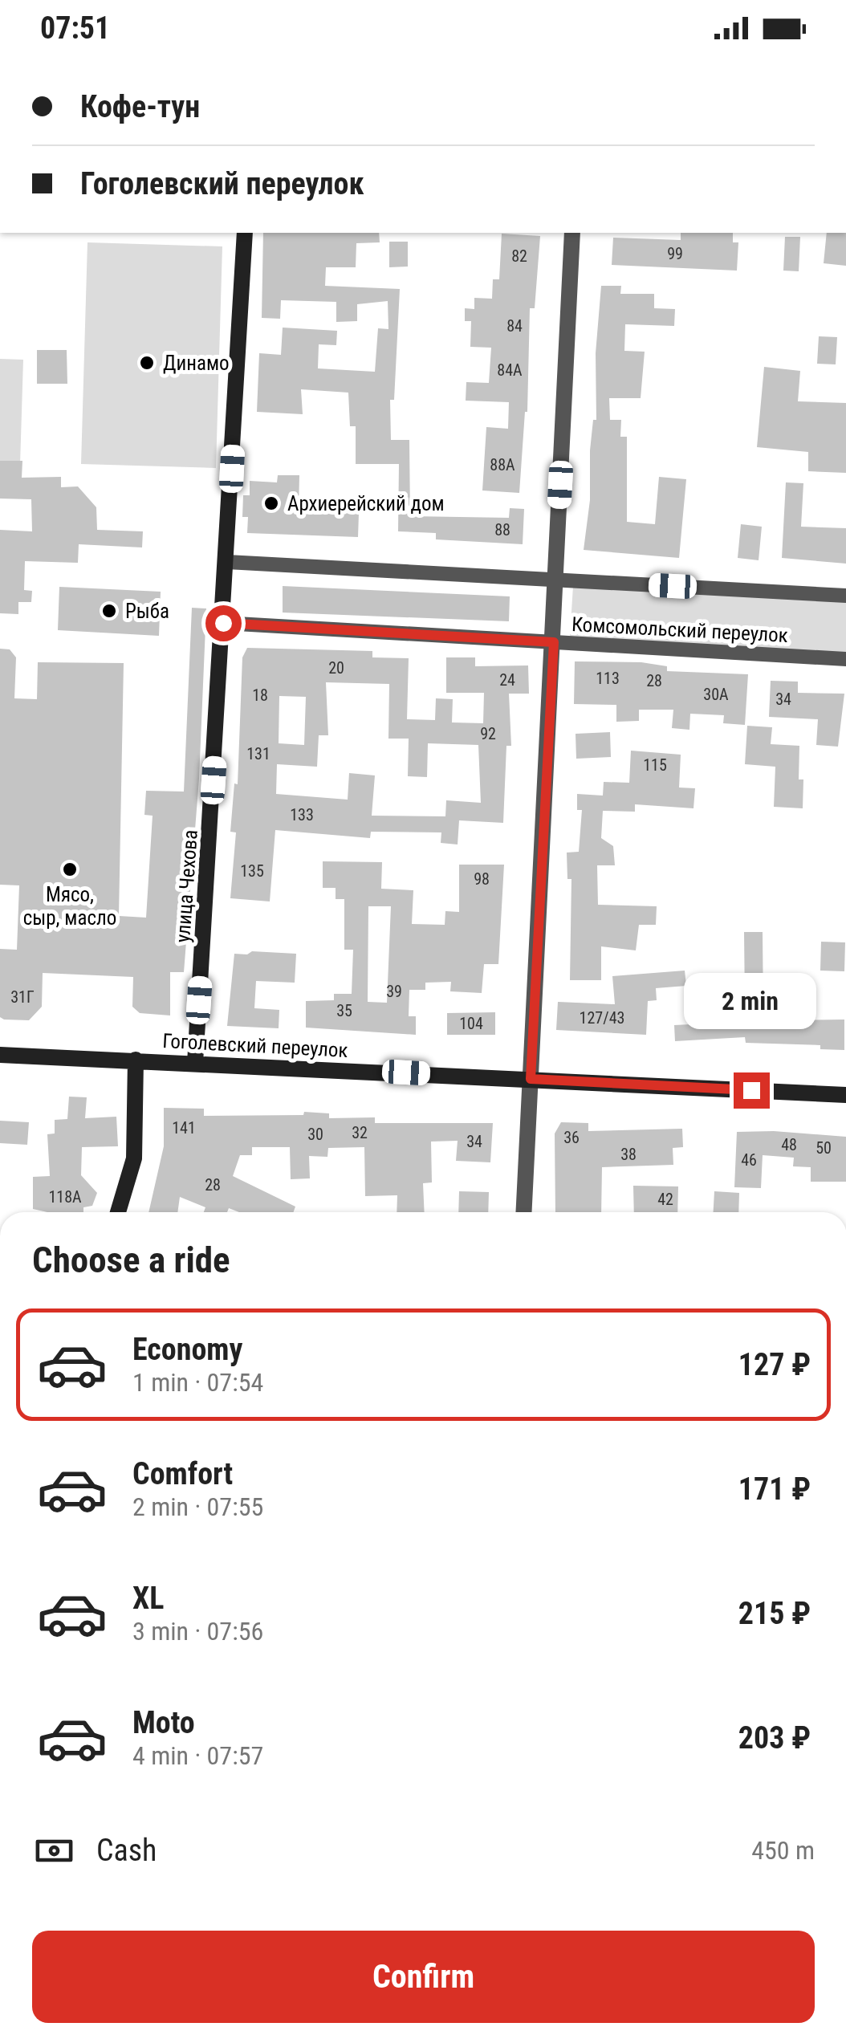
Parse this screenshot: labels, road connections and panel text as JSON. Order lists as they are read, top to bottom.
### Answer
{
  "streets": {
    "main road": ["улица Чехова", "Гоголевский переулок"],
    "street": ["Комсомольский переулок"]
  },
  "crossings": [
    ["Комсомольский переулок", "улица Чехова"],
    ["улица Чехова", "Гоголевский переулок"]
  ],
  "places": [
    "Динамо",
    "Архиерейский дом",
    "Рыба",
    "Мясо, сыр, масло"
  ],
  "house_numbers": [
    "99",
    "82",
    "84",
    "84А",
    "88А",
    "88",
    "20",
    "113",
    "24",
    "28",
    "30А",
    "18",
    "34",
    "92",
    "131",
    "115",
    "133",
    "135",
    "98",
    "39",
    "31Г",
    "35",
    "127/43",
    "104",
    "141",
    "32",
    "30",
    "36",
    "34",
    "48",
    "50",
    "38",
    "46",
    "28",
    "118А",
    "42"
  ],
  "page": {
    "status": "07:51",
    "banner": ["Кофе-тун", "Гоголевский переулок"],
    "bubble": "2 min",
    "heading": "Choose a ride",
    "list": [
      {
        "name": "Economy",
        "note": "1 min · 07:54",
        "value": "127 ₽"
      },
      {
        "name": "Comfort",
        "note": "2 min · 07:55",
        "value": "171 ₽"
      },
      {
        "name": "XL",
        "note": "3 min · 07:56",
        "value": "215 ₽"
      },
      {
        "name": "Moto",
        "note": "4 min · 07:57",
        "value": "203 ₽"
      }
    ],
    "pay": ["Cash", "450 m"],
    "buttons": "Confirm"
  }
}
